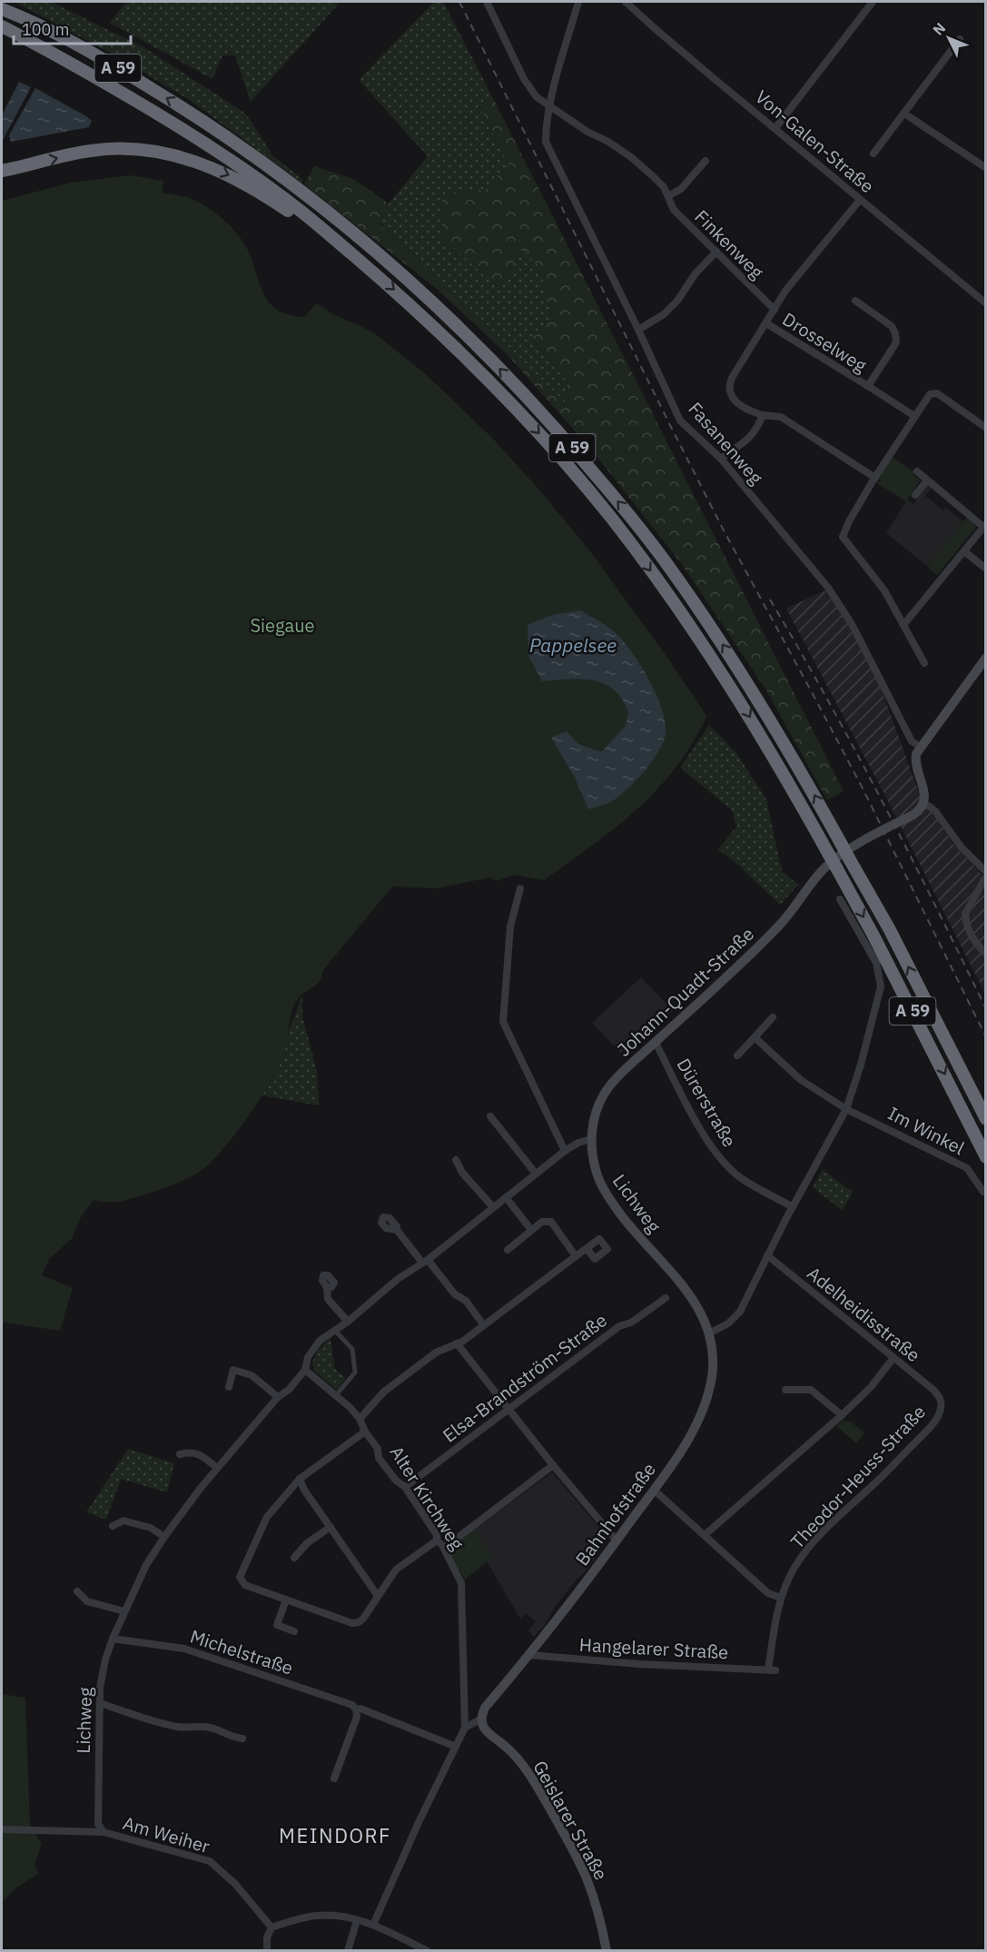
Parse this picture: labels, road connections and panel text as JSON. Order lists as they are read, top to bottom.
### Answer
{
  "streets": {
    "highway": ["A 59"],
    "main road": [
      "Johann-Quadt-Straße",
      "Lichweg",
      "Bahnhofstraße",
      "Geislarer Straße"
    ],
    "street": [
      "Von-Galen-Straße",
      "Finkenweg",
      "Drosselweg",
      "Fasanenweg",
      "Dürerstraße",
      "Im Winkel",
      "Adelheidisstraße",
      "Elsa-Brandström-Straße",
      "Theodor-Heuss-Straße",
      "Alter Kirchweg",
      "Hangelarer Straße",
      "Michelstraße",
      "Am Weiher"
    ]
  },
  "crossings": [
    ["Finkenweg", "Fasanenweg"],
    ["Johann-Quadt-Straße", "Dürerstraße"],
    ["Johann-Quadt-Straße", "Lichweg"],
    ["Lichweg", "Alter Kirchweg"],
    ["Lichweg", "Bahnhofstraße"],
    ["Lichweg", "Michelstraße"],
    ["Lichweg", "Am Weiher"],
    ["Adelheidisstraße", "Theodor-Heuss-Straße"],
    ["Elsa-Brandström-Straße", "Alter Kirchweg"],
    ["Theodor-Heuss-Straße", "Hangelarer Straße"],
    ["Bahnhofstraße", "Hangelarer Straße"],
    ["Bahnhofstraße", "Geislarer Straße"]
  ],
  "districts": ["MEINDORF"],
  "water": ["Pappelsee"],
  "parks": ["Siegaue"],
  "scale_bar": "100 m",
  "north": "top left"
}
